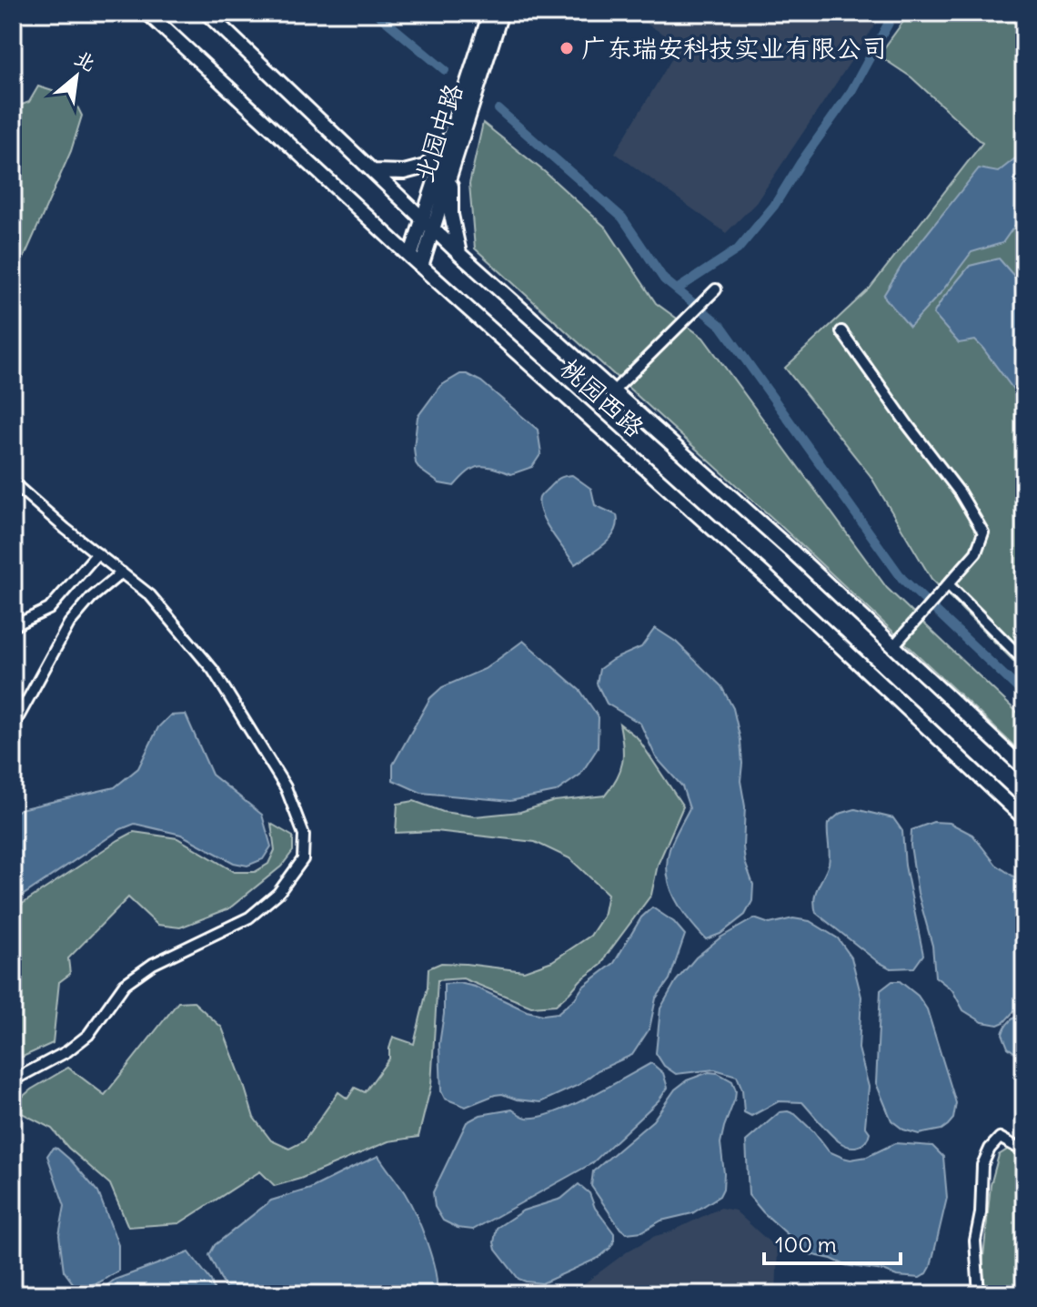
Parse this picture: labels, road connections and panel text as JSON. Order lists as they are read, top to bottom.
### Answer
{
  "streets": {
    "main road": ["北园中路", "桃园西路"]
  },
  "crossings": [
    ["北园中路", "桃园西路"]
  ],
  "places": ["广东瑞安科技实业有限公司"],
  "scale_bar": "100 m",
  "north": "top right"
}
